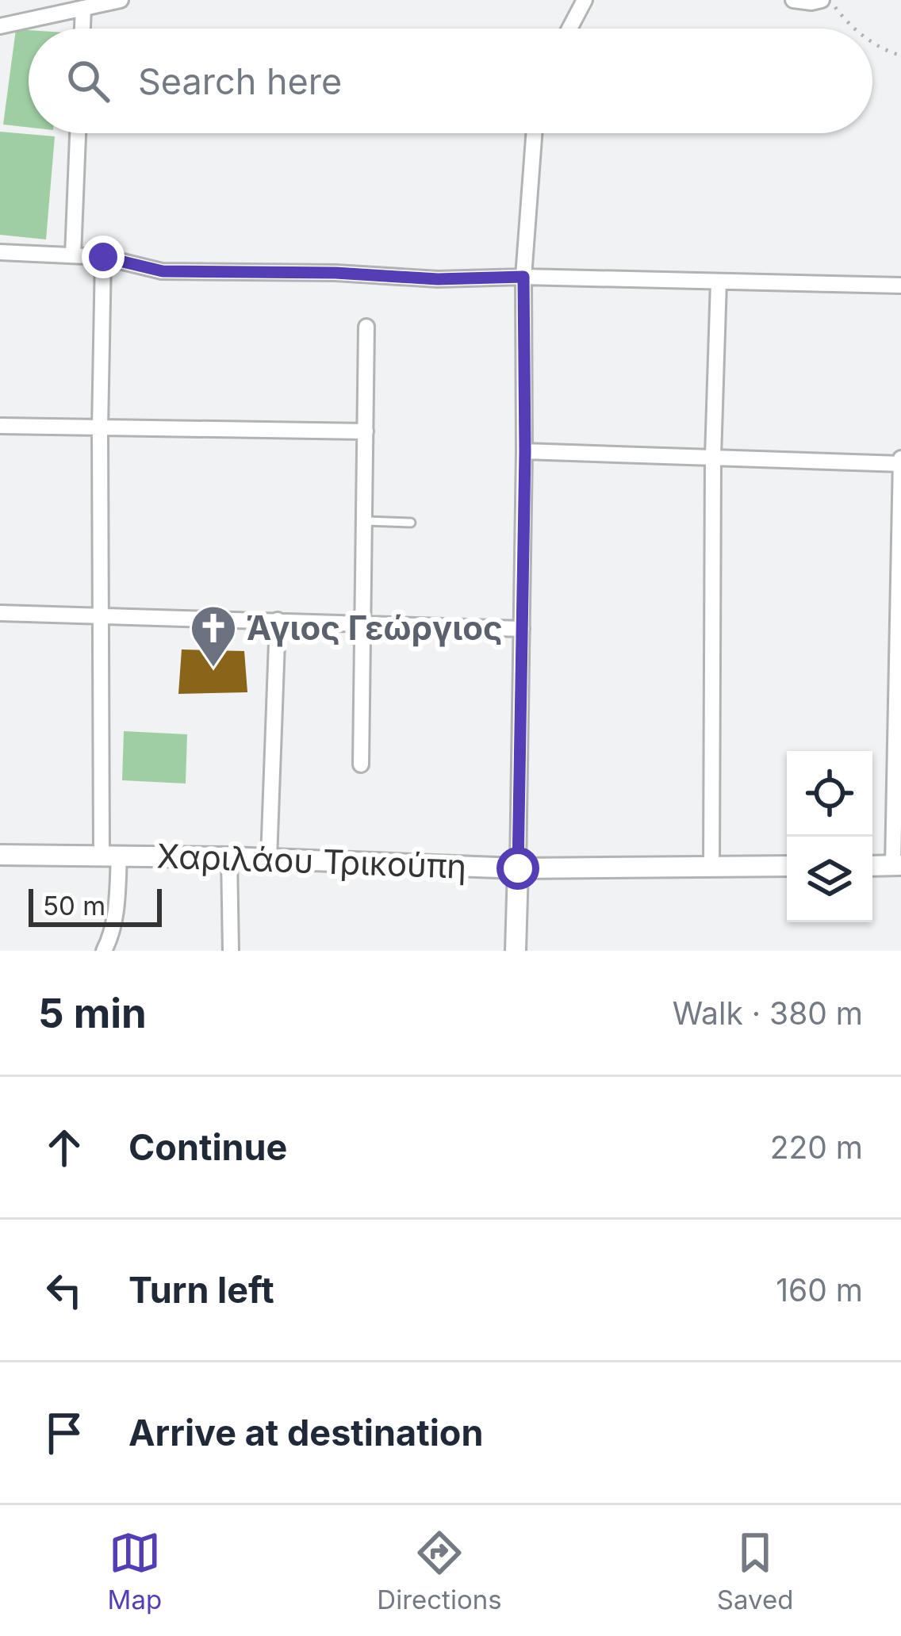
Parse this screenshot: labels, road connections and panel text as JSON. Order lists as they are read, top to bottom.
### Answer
{
  "streets": {
    "street": ["Χαριλάου Τρικούπη"]
  },
  "places": {
    "church": ["Άγιος Γεώργιος"]
  },
  "scale_bar": "50 m",
  "page": {
    "search": "Search here",
    "scale": "50 m",
    "heading": ["5 min", "Walk · 380 m"],
    "list": [
      ["Continue", "220 m"],
      ["Turn left", "160 m"],
      "Arrive at destination"
    ],
    "nav": ["Map", "Directions", "Saved"]
  }
}
